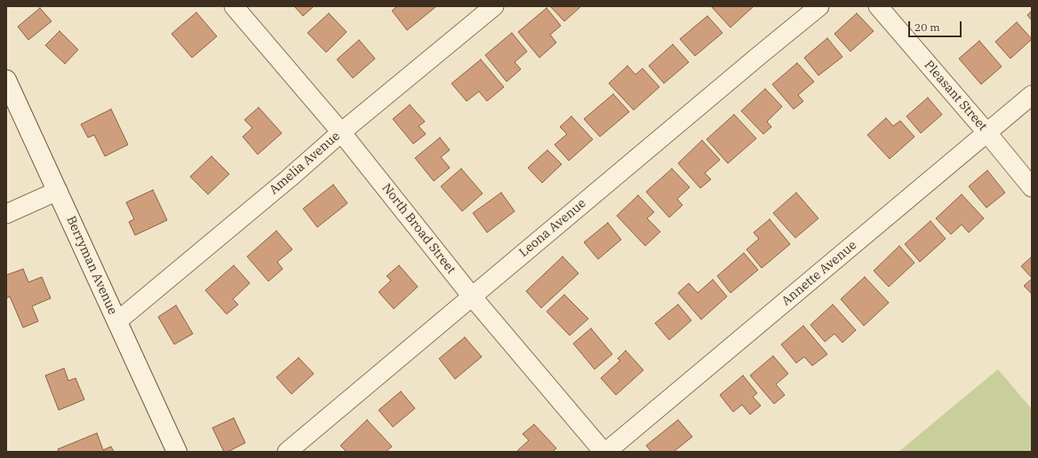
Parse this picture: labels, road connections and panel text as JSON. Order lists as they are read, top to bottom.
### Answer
{
  "streets": {
    "street": [
      "Pleasant Street",
      "Amelia Avenue",
      "Leona Avenue",
      "North Broad Street",
      "Berryman Avenue",
      "Annette Avenue"
    ]
  },
  "crossings": [
    ["Pleasant Street", "Annette Avenue"],
    ["Amelia Avenue", "North Broad Street"],
    ["Amelia Avenue", "Berryman Avenue"],
    ["Leona Avenue", "North Broad Street"],
    ["North Broad Street", "Annette Avenue"]
  ],
  "scale_bar": "20 m"
}
